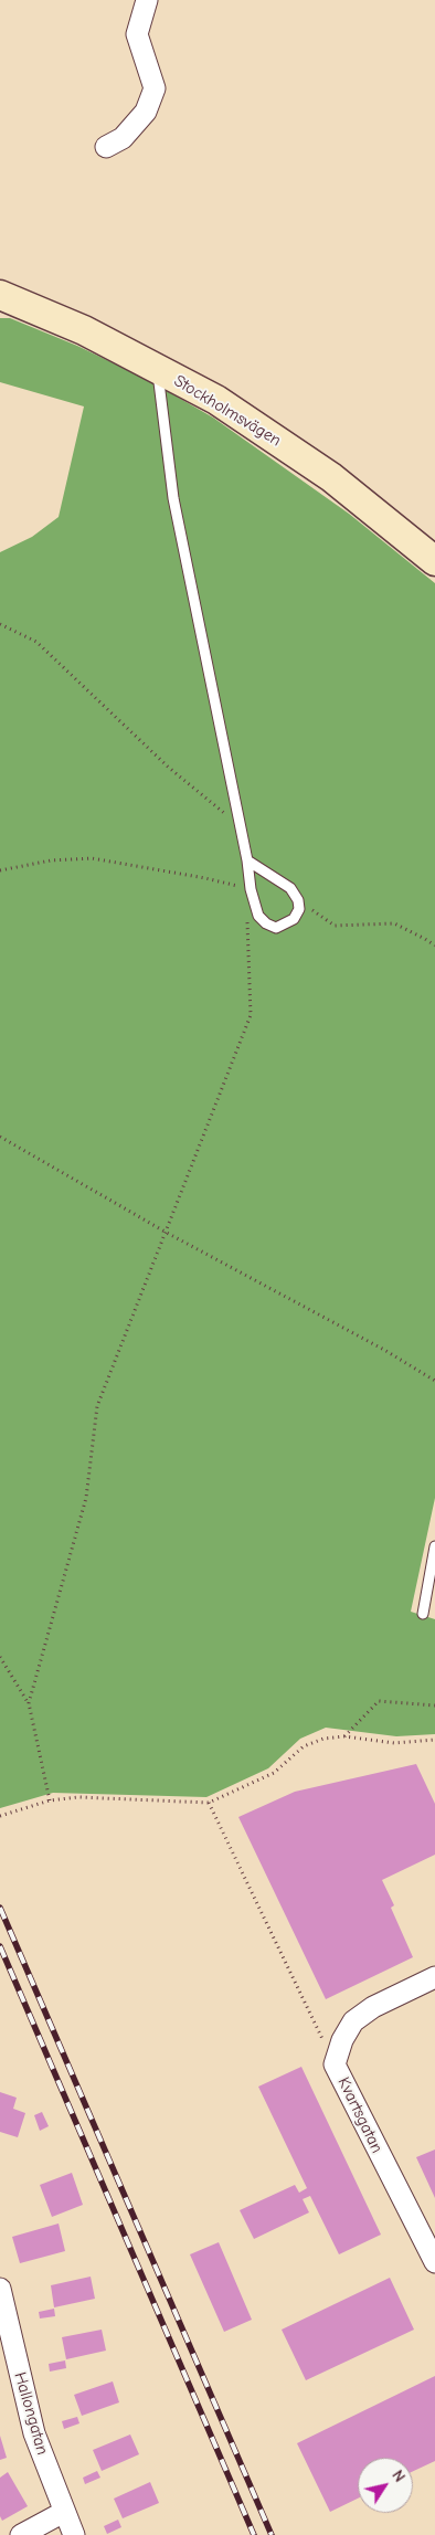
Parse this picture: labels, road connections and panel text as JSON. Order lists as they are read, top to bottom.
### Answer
{
  "streets": {
    "main road": ["Stockholmsvägen"],
    "street": ["Kvartsgatan", "Hallongatan"]
  },
  "north": "top right"
}
